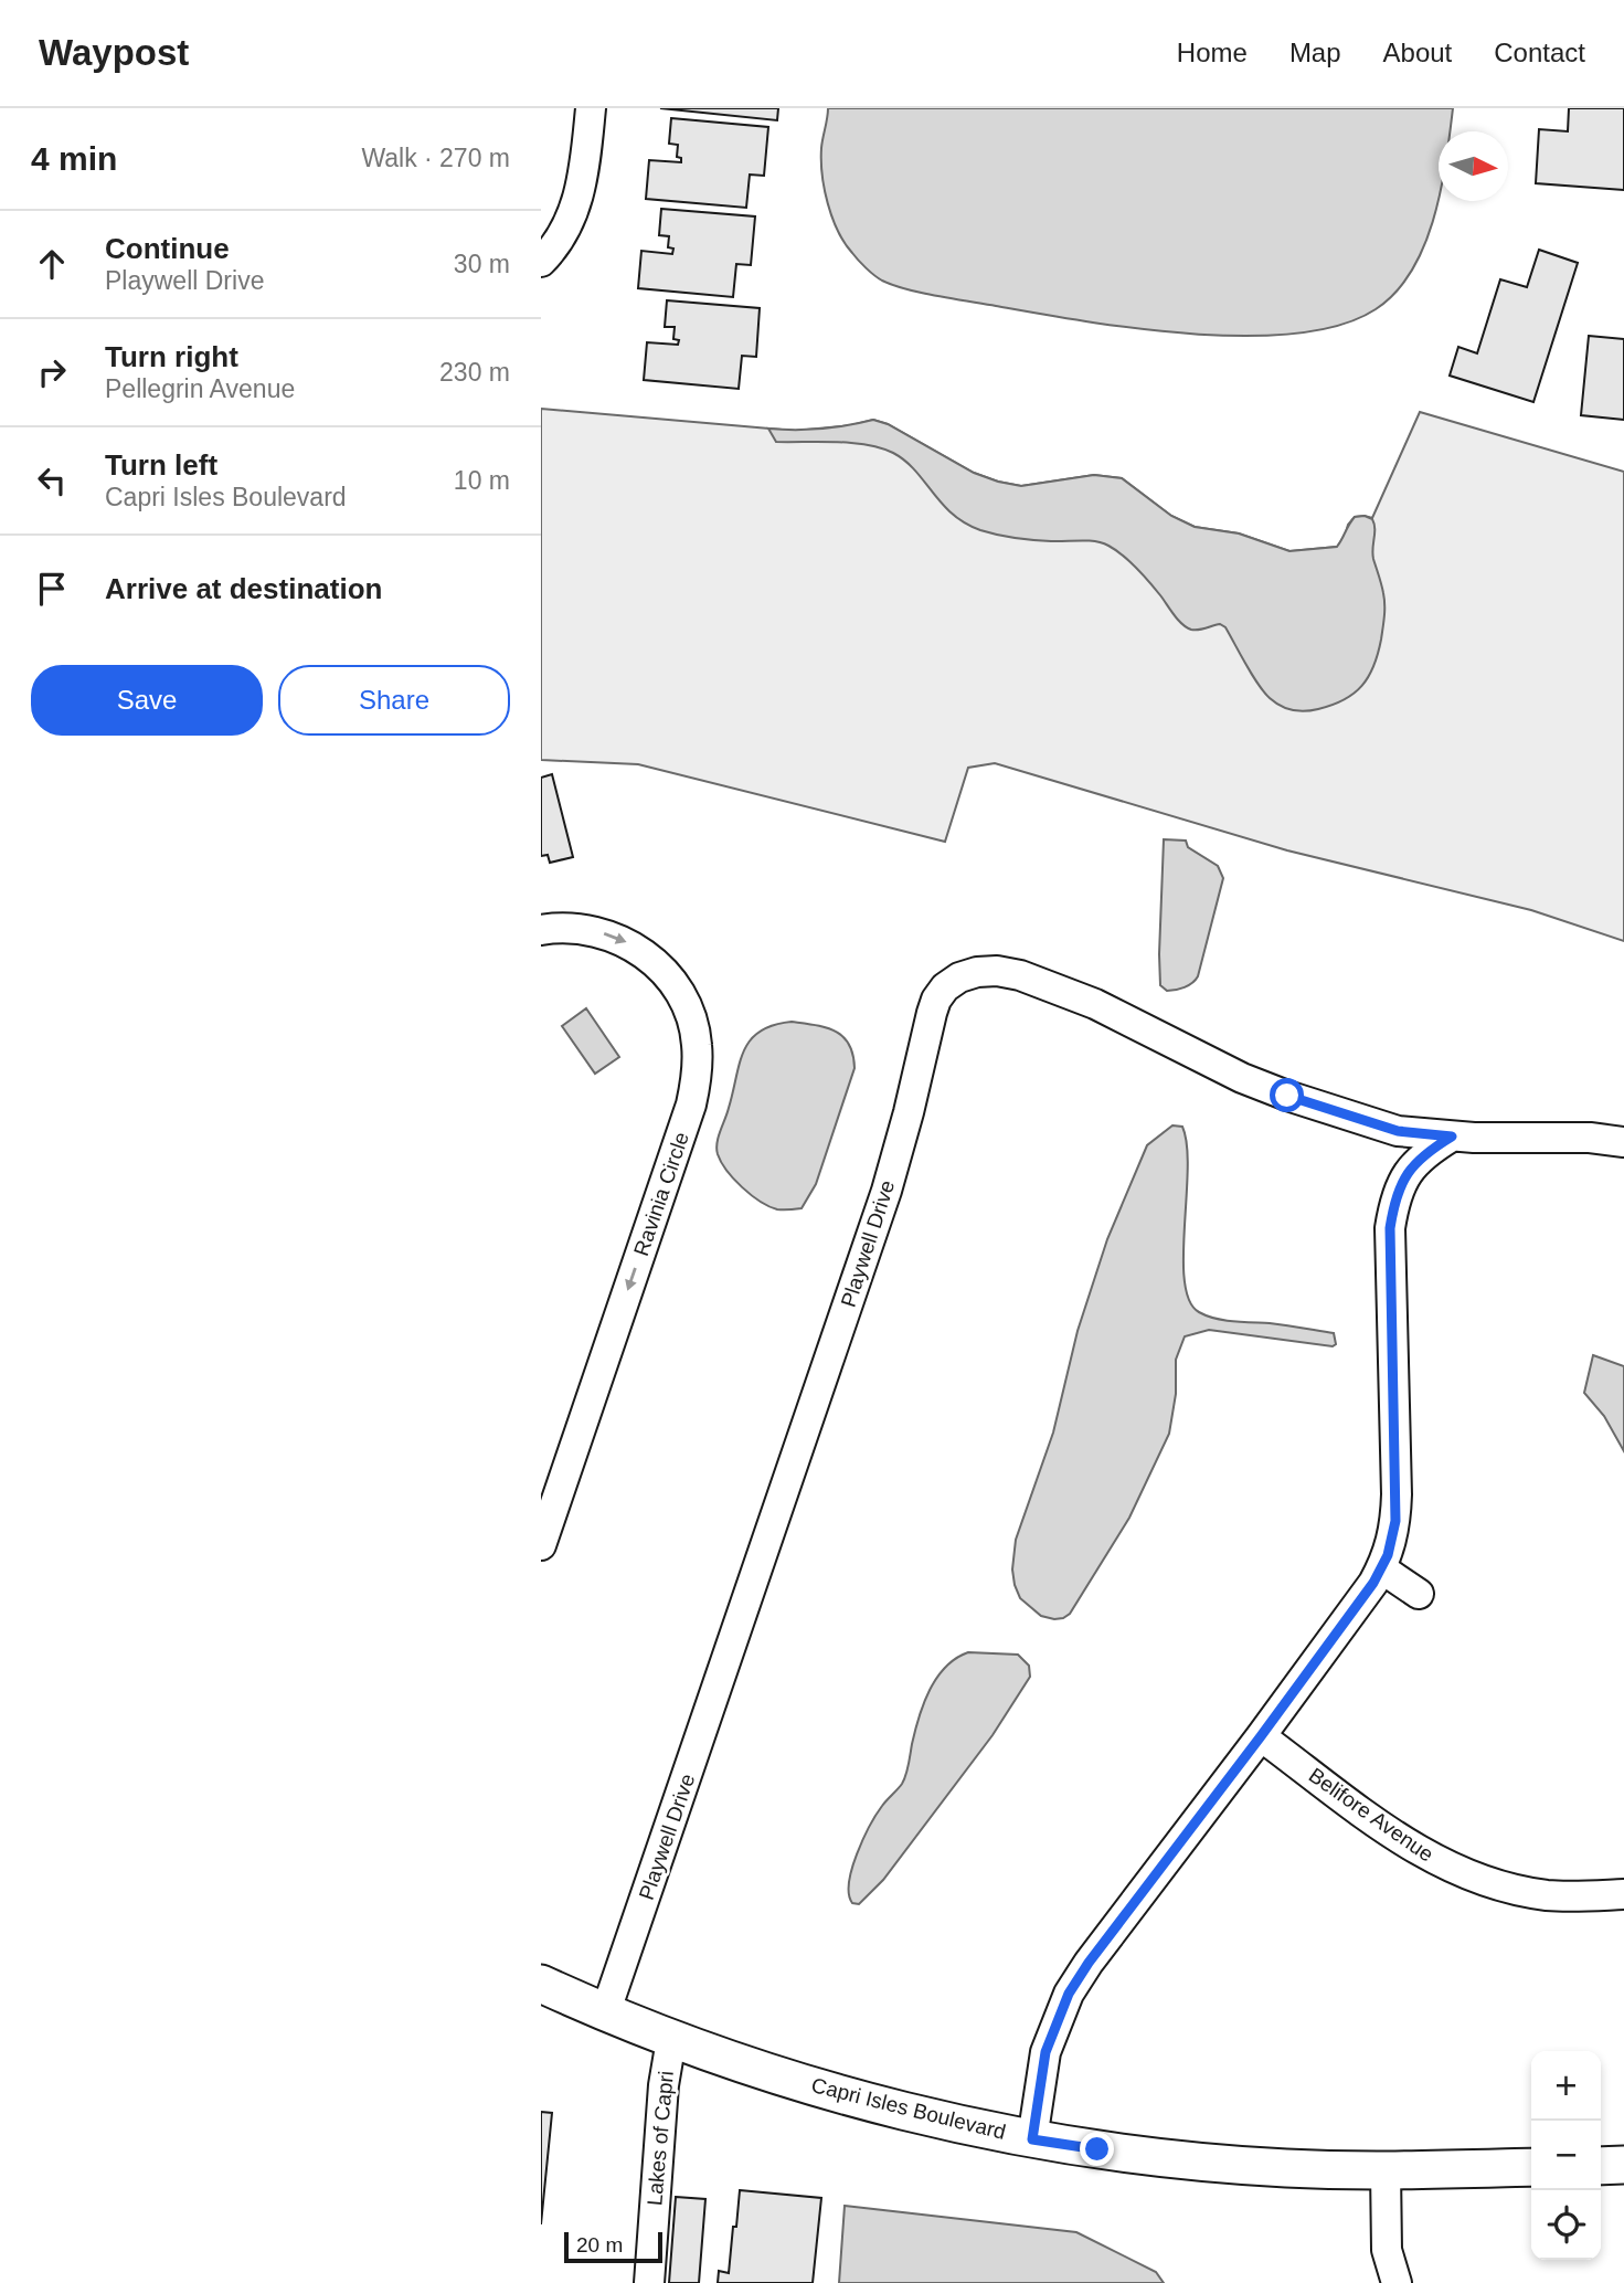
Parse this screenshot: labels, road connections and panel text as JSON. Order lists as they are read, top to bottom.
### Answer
{
  "streets": {
    "street": [
      "Ravinia Circle",
      "Playwell Drive",
      "Belifore Avenue",
      "Capri Isles Boulevard",
      "Lakes of Capri"
    ]
  },
  "crossings": [
    ["Playwell Drive", "Capri Isles Boulevard"],
    ["Capri Isles Boulevard", "Lakes of Capri"]
  ],
  "one_way": ["Ravinia Circle"],
  "scale_bar": "20 m",
  "north": "right",
  "page": {
    "header": "Waypost",
    "nav": [
      "Home",
      "Map",
      "About",
      "Contact"
    ],
    "heading": ["4 min", "Walk · 270 m"],
    "list": [
      ["Continue", "Playwell Drive", "30 m"],
      ["Turn right", "Pellegrin Avenue", "230 m"],
      ["Turn left", "Capri Isles Boulevard", "10 m"],
      "Arrive at destination"
    ],
    "buttons": ["Save", "Share"],
    "map_buttons": ["+", "−"],
    "scale": "20 m"
  }
}
